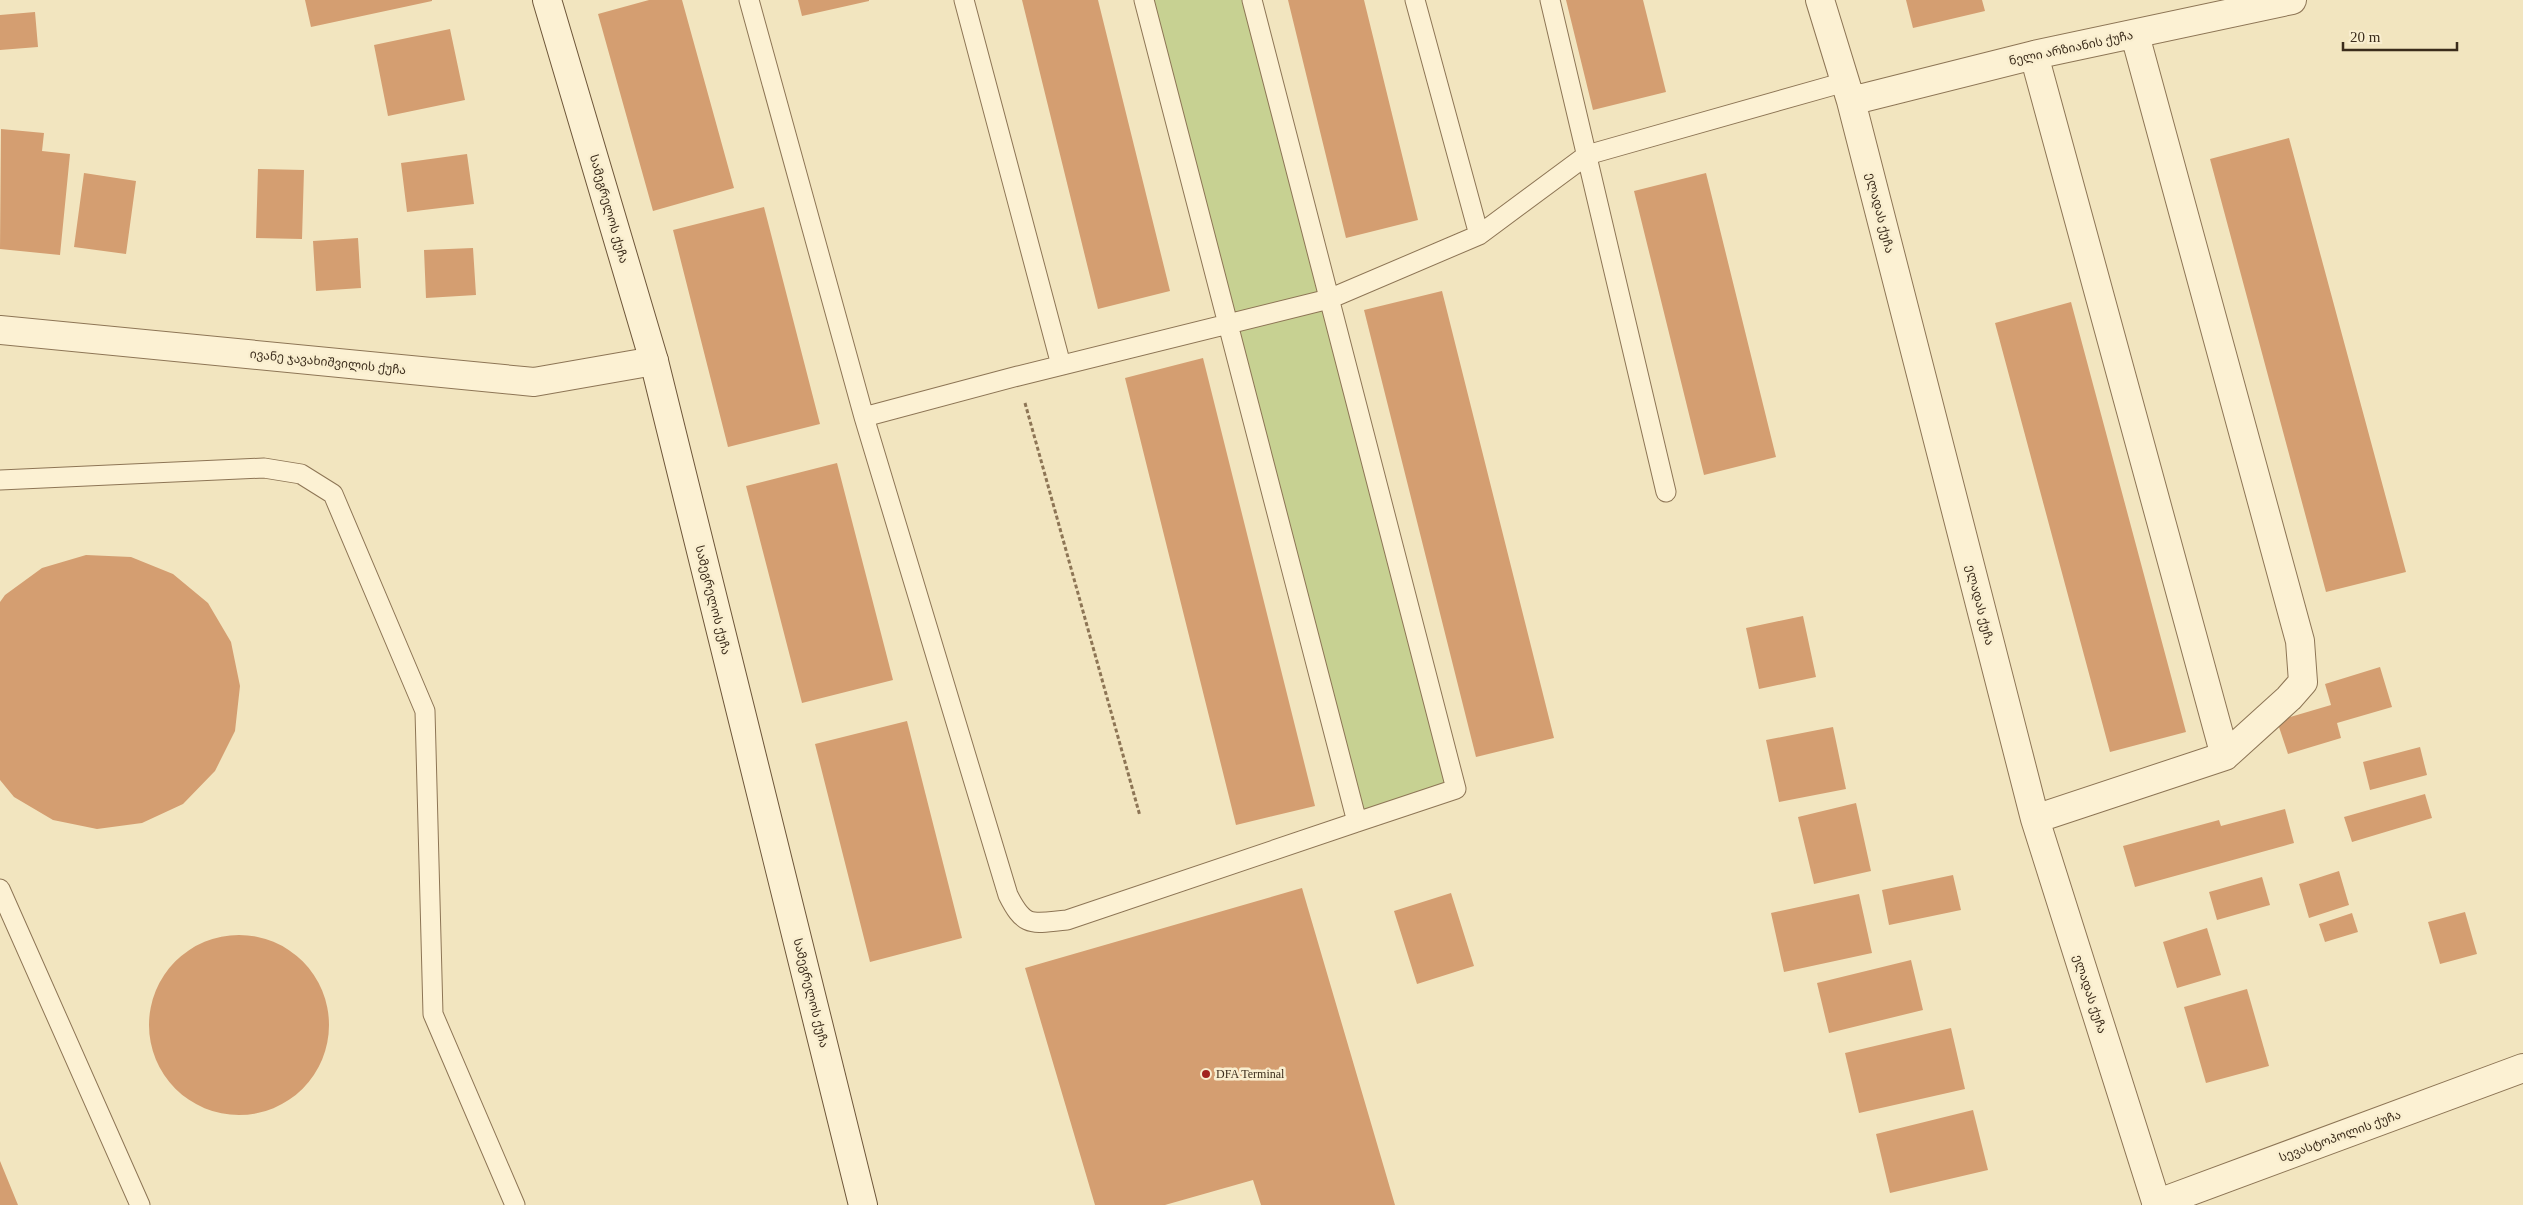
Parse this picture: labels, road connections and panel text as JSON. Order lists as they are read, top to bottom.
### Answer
{
  "streets": {
    "street": [
      "ნელი არზიანის ქუჩა",
      "სამეგრელოს ქუჩა",
      "ელადას ქუჩა",
      "ივანე ჯავახიშვილის ქუჩა",
      "სევასტოპოლის ქუჩა"
    ]
  },
  "crossings": [
    ["ნელი არზიანის ქუჩა", "ელადას ქუჩა"],
    ["სამეგრელოს ქუჩა", "ივანე ჯავახიშვილის ქუჩა"],
    ["ელადას ქუჩა", "სევასტოპოლის ქუჩა"]
  ],
  "places": ["DFA Terminal"],
  "scale_bar": "20 m"
}
